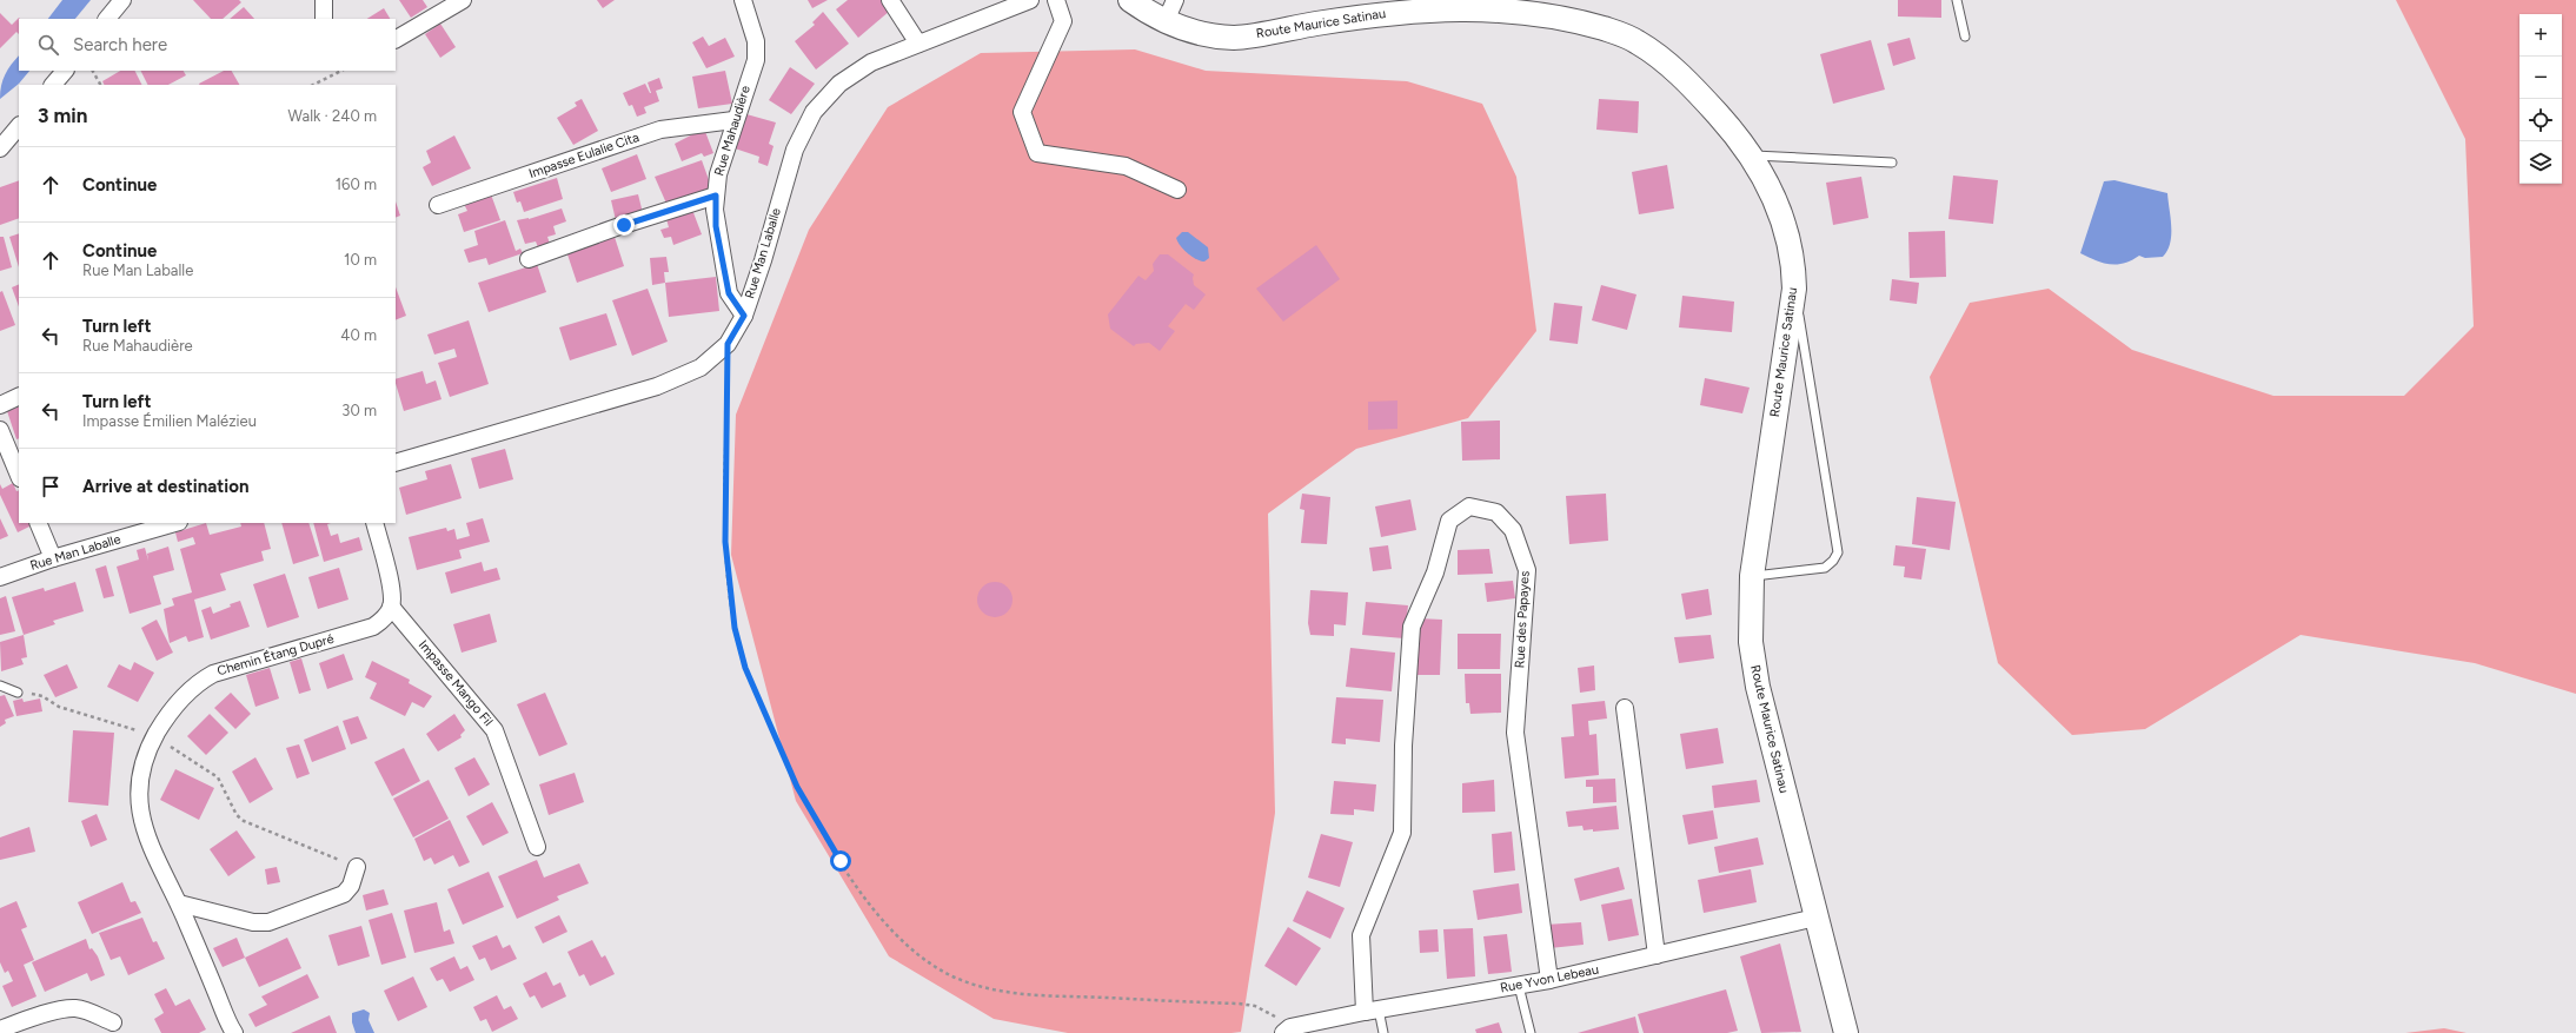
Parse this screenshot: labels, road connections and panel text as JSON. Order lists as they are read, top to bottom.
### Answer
{
  "streets": {
    "main road": ["Route Maurice Satinau"],
    "street": [
      "Rue Mahaudière",
      "Impasse Eulalie Cita",
      "Rue Man Laballe",
      "Rue des Papayes",
      "Chemin Étang Dupré",
      "Impasse Mango Fil",
      "Rue Yvon Lebeau"
    ]
  },
  "crossings": [
    ["Route Maurice Satinau", "Rue Yvon Lebeau"],
    ["Rue Mahaudière", "Impasse Eulalie Cita"],
    ["Rue Mahaudière", "Rue Man Laballe"],
    ["Rue des Papayes", "Rue Yvon Lebeau"],
    ["Chemin Étang Dupré", "Impasse Mango Fil"]
  ],
  "page": {
    "map_buttons": ["+", "−"],
    "search": "Search here",
    "heading": ["3 min", "Walk · 240 m"],
    "list": [
      ["Continue", "160 m"],
      ["Continue", "Rue Man Laballe", "10 m"],
      ["Turn left", "Rue Mahaudière", "40 m"],
      ["Turn left", "Impasse Émilien Malézieu", "30 m"],
      "Arrive at destination"
    ]
  }
}
